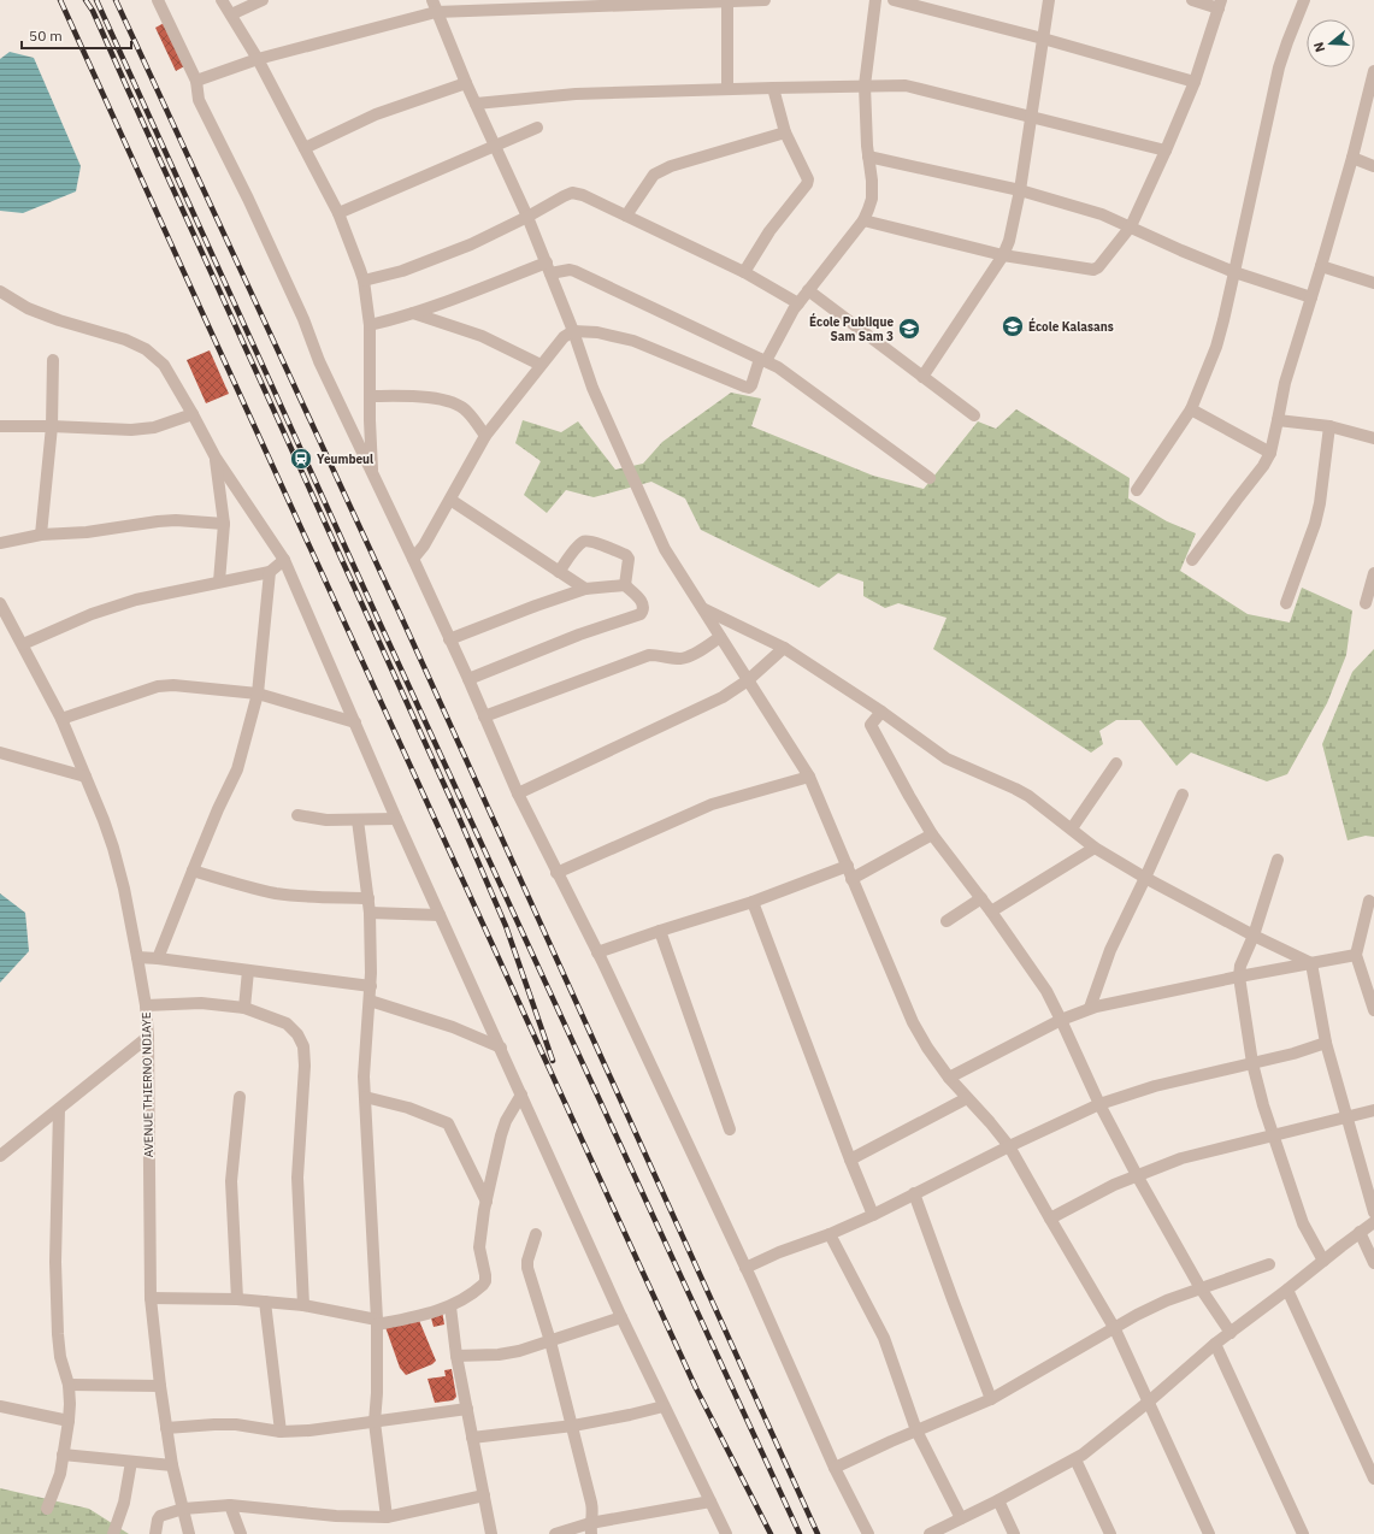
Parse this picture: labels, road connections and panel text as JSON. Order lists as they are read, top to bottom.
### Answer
{
  "streets": {
    "street": ["AVENUE THIERNO NDIAYE"]
  },
  "places": {
    "school or university": ["École Kalasans", "École Publique Sam Sam 3"],
    "station": ["Yeumbeul"]
  },
  "scale_bar": "50 m",
  "north": "left"
}
